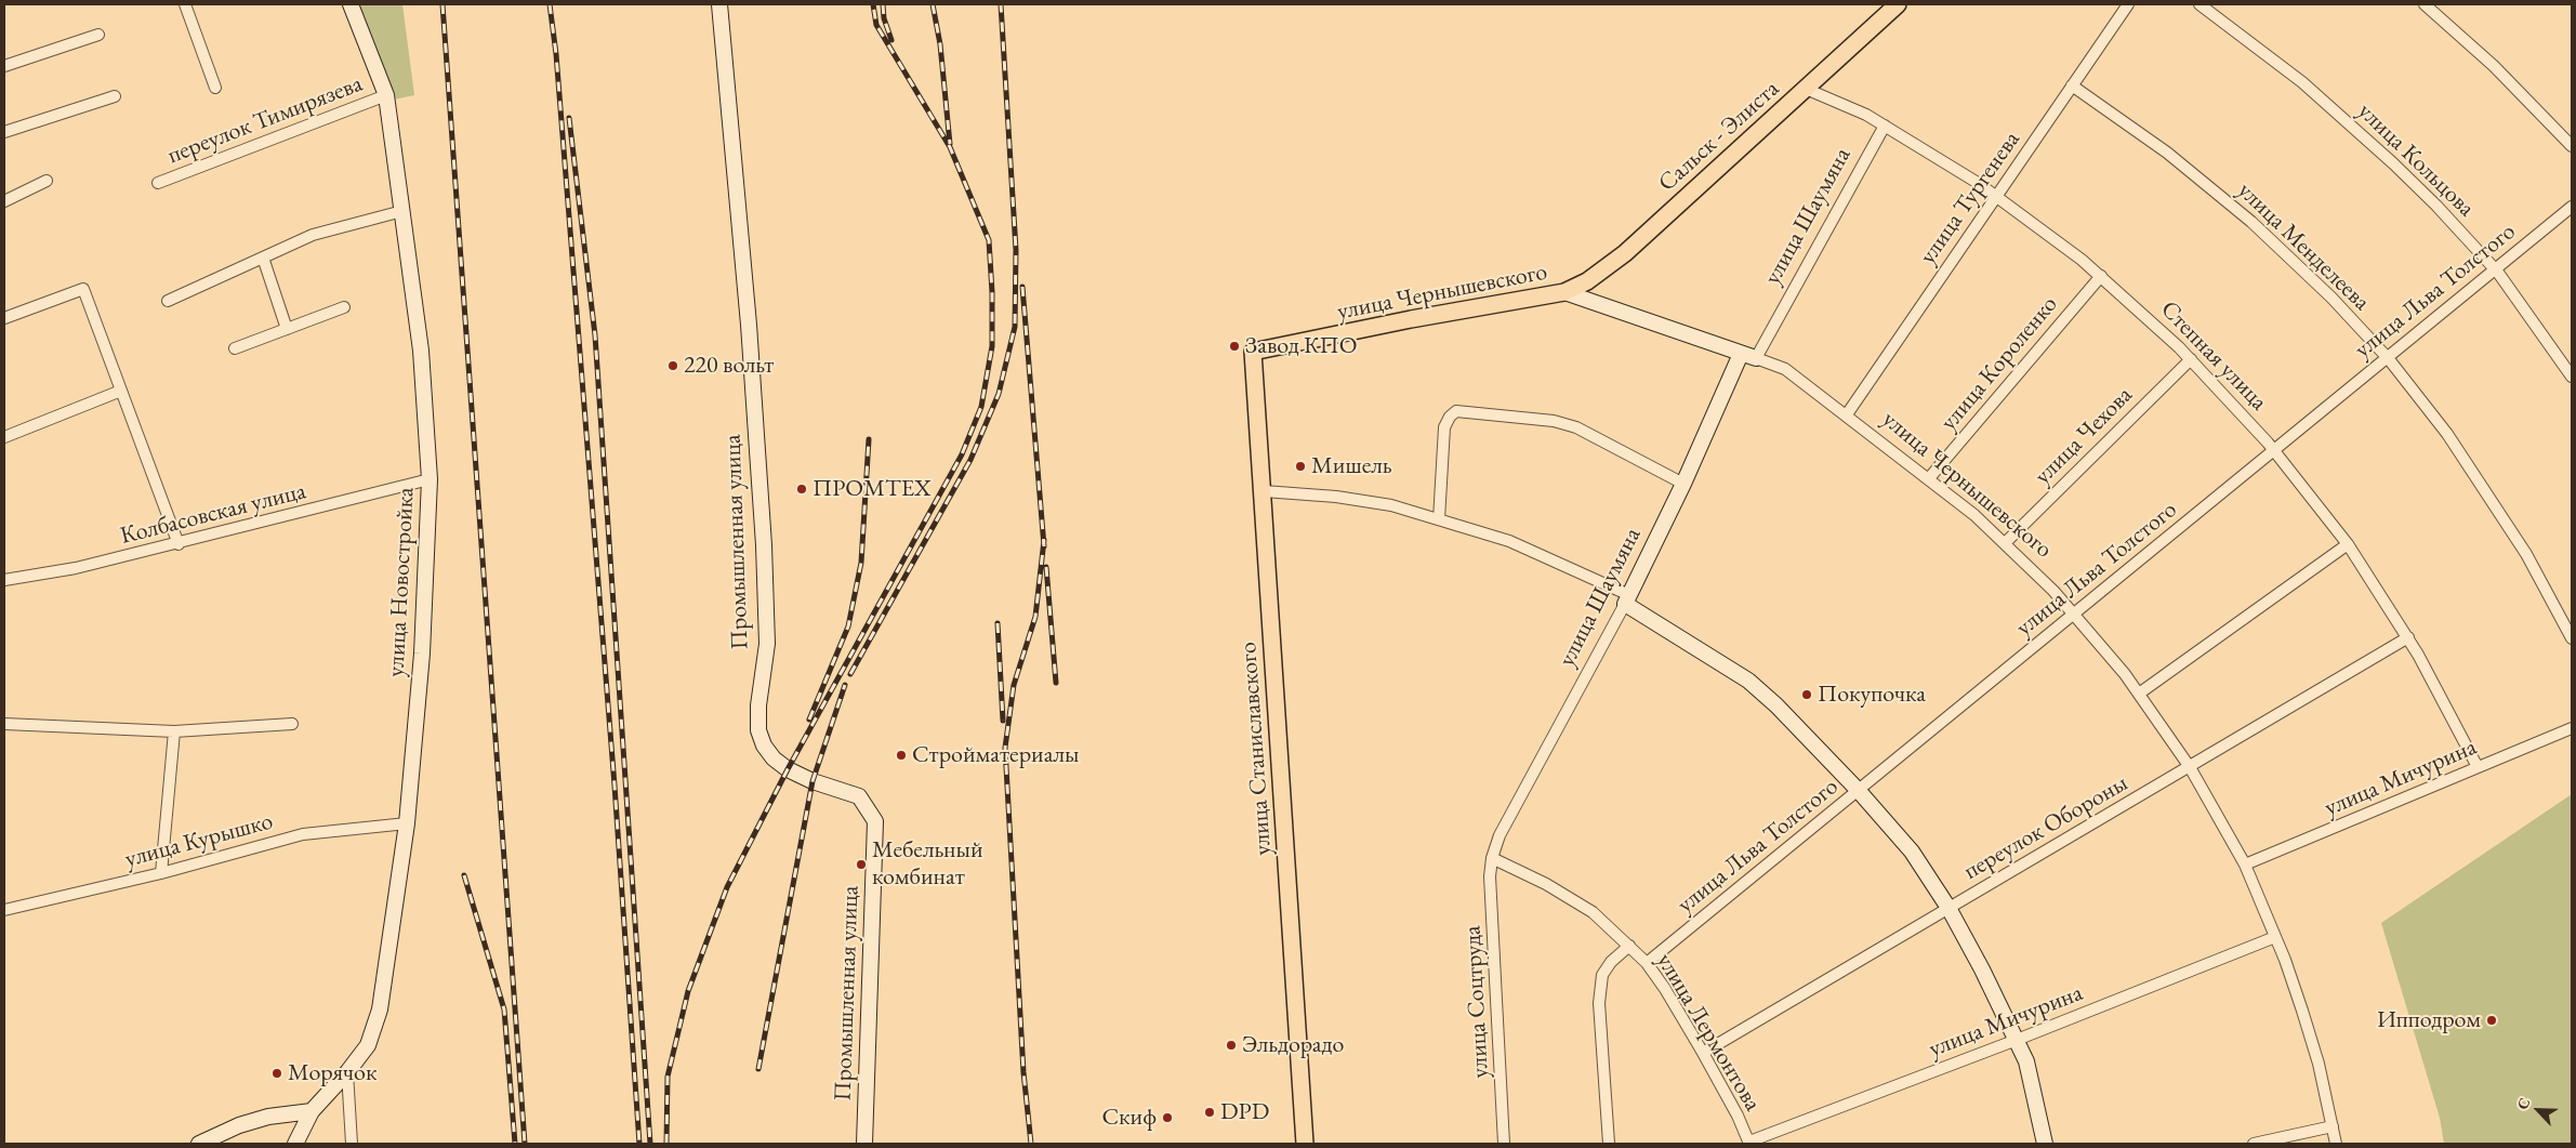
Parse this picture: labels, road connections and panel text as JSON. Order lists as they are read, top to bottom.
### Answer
{
  "streets": {
    "main road": [
      "Сальск - Элиста",
      "улица Шаумяна",
      "улица Чернышевского",
      "Промышленная улица",
      "улица Новостройка",
      "улица Станиславского"
    ],
    "street": [
      "переулок Тимирязева",
      "улица Кольцова",
      "улица Тургенева",
      "улица Менделеева",
      "улица Льва Толстого",
      "Степная улица",
      "улица Короленко",
      "улица Чехова",
      "Колбасовская улица",
      "улица Мичурина",
      "переулок Обороны",
      "улица Курышко",
      "улица Соцтруда",
      "улица Лермонтова"
    ]
  },
  "crossings": [
    ["переулок Тимирязева", "улица Новостройка"],
    ["Сальск - Элиста", "улица Чернышевского"],
    ["Сальск - Элиста", "Степная улица"],
    ["улица Кольцова", "улица Льва Толстого"],
    ["улица Тургенева", "улица Менделеева"],
    ["улица Тургенева", "улица Чернышевского"],
    ["улица Тургенева", "Степная улица"],
    ["улица Шаумяна", "улица Чернышевского"],
    ["улица Шаумяна", "Степная улица"],
    ["улица Шаумяна", "улица Соцтруда"],
    ["улица Шаумяна", "улица Лермонтова"],
    ["улица Менделеева", "улица Льва Толстого"],
    ["улица Льва Толстого", "улица Чернышевского"],
    ["улица Льва Толстого", "Степная улица"],
    ["улица Льва Толстого", "улица Лермонтова"],
    ["улица Чернышевского", "улица Короленко"],
    ["улица Чернышевского", "улица Чехова"],
    ["улица Чернышевского", "улица Станиславского"],
    ["улица Чернышевского", "улица Мичурина"],
    ["улица Чернышевского", "переулок Обороны"],
    ["Степная улица", "улица Короленко"],
    ["Степная улица", "улица Чехова"],
    ["Степная улица", "улица Мичурина"],
    ["Степная улица", "переулок Обороны"],
    ["Колбасовская улица", "улица Новостройка"],
    ["улица Новостройка", "улица Курышко"],
    ["улица Мичурина", "улица Лермонтова"],
    ["переулок Обороны", "улица Лермонтова"],
    ["улица Соцтруда", "улица Лермонтова"]
  ],
  "places": [
    "Завод КПО",
    "220 вольт",
    "Мишель",
    "ПРОМТЕХ",
    "Покупочка",
    "Стройматериалы",
    "Мебельный комбинат",
    "Ипподром",
    "Эльдорадо",
    "Морячок",
    "DPD",
    "Скиф"
  ],
  "north": "top left"
}
